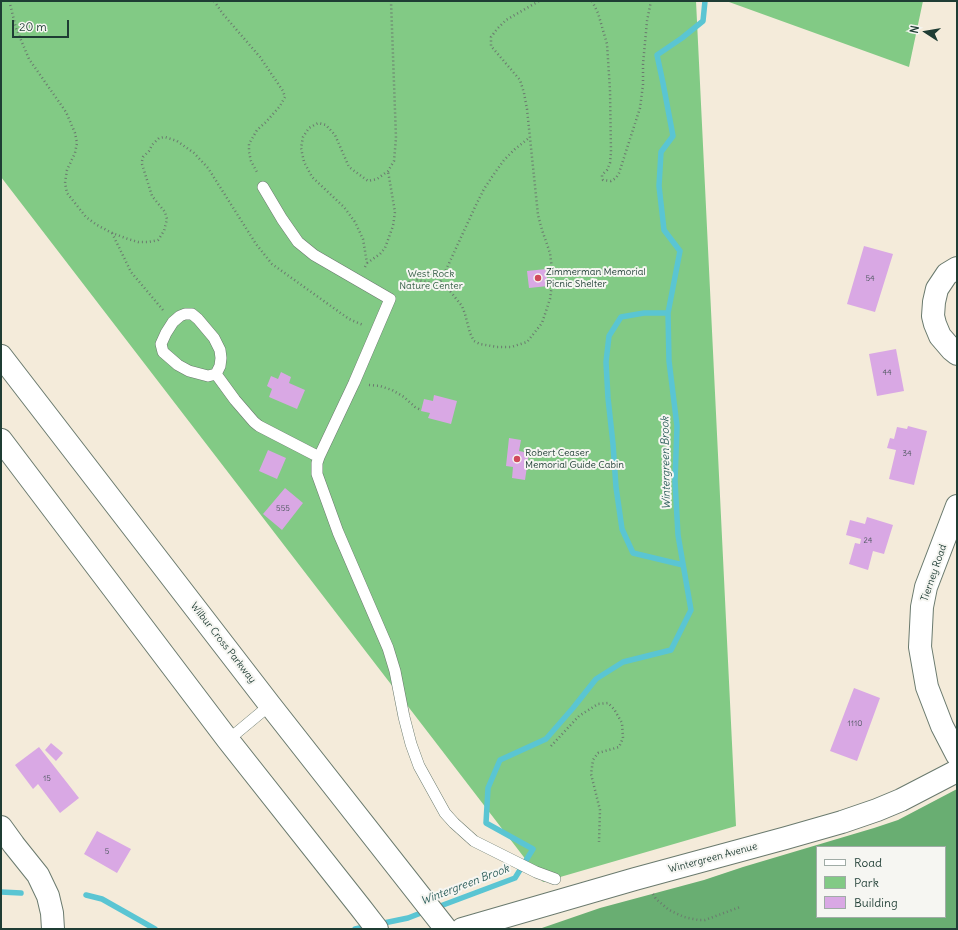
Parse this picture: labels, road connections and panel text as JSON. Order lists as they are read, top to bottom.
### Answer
{
  "streets": {
    "main road": ["Tierney Road", "Wilbur Cross Parkway", "Wintergreen Avenue"]
  },
  "water": ["Wintergreen Brook"],
  "parks": ["West Rock Nature Center"],
  "places": ["Zimmerman Memorial Picnic Shelter", "Robert Ceaser Memorial Guide Cabin"],
  "house_numbers": [
    "54",
    "44",
    "34",
    "555",
    "24",
    "1110",
    "15",
    "5"
  ],
  "legend": ["Road", "Park", "Building"],
  "scale_bar": "20 m",
  "north": "left"
}
